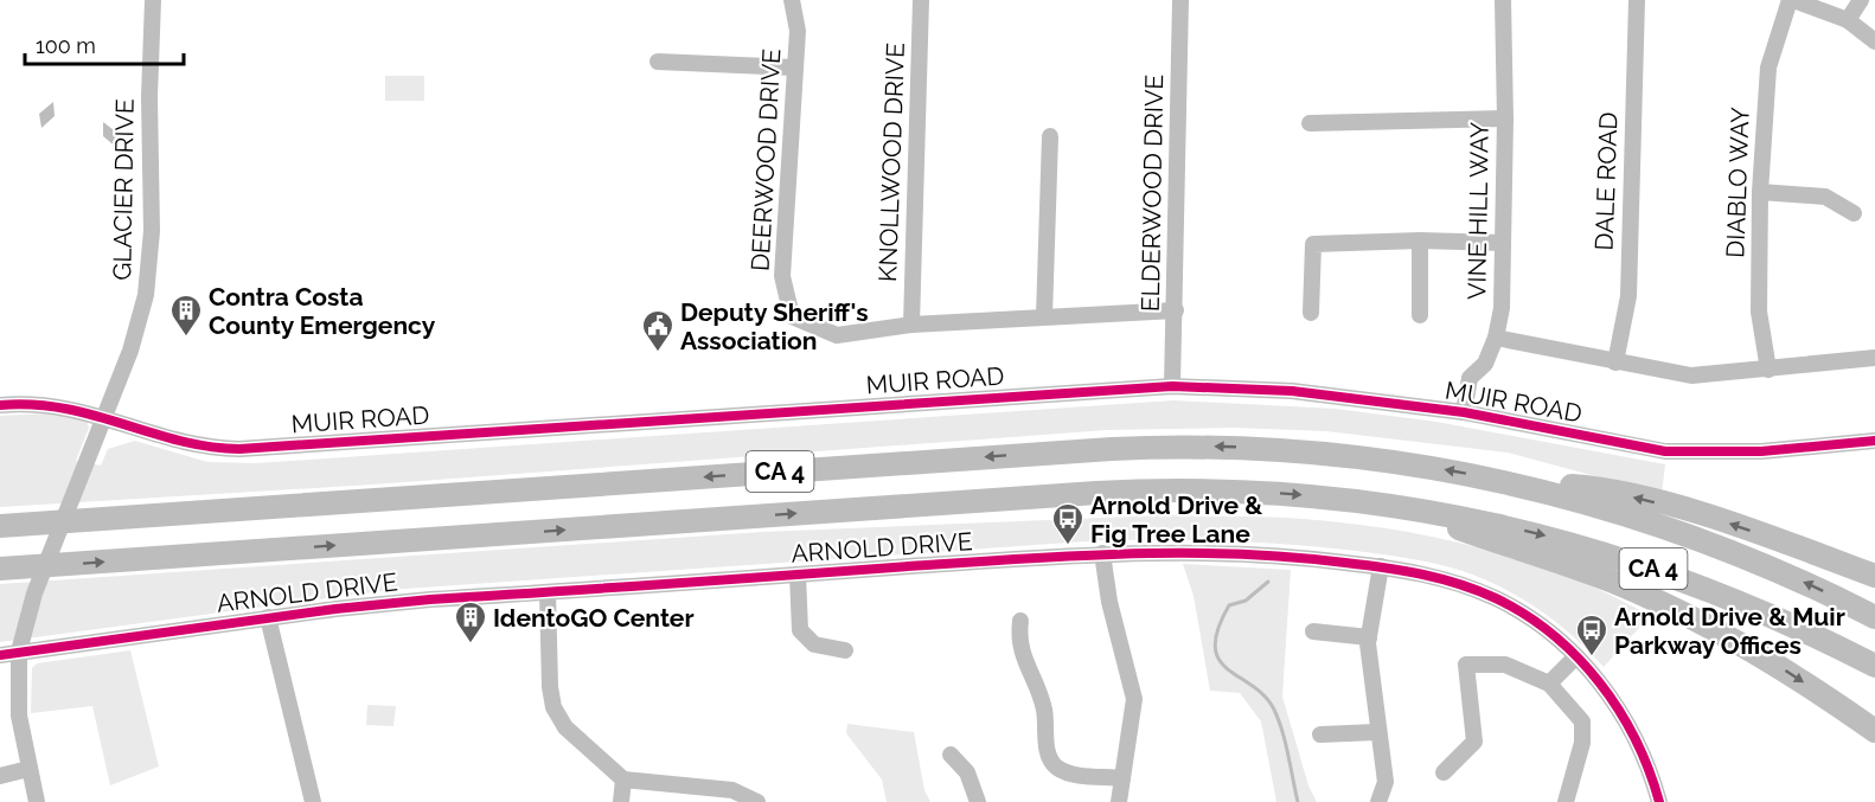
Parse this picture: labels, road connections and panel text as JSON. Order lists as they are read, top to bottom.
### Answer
{
  "streets": {
    "highway": ["CA 4"],
    "street": [
      "DEERWOOD DRIVE",
      "KNOLLWOOD DRIVE",
      "DALE ROAD",
      "DIABLO WAY",
      "GLACIER DRIVE",
      "ELDERWOOD DRIVE",
      "VINE HILL WAY",
      "MUIR ROAD",
      "ARNOLD DRIVE"
    ]
  },
  "crossings": [
    ["DEERWOOD DRIVE", "KNOLLWOOD DRIVE"],
    ["DEERWOOD DRIVE", "ELDERWOOD DRIVE"],
    ["GLACIER DRIVE", "MUIR ROAD"],
    ["GLACIER DRIVE", "ARNOLD DRIVE"],
    ["ELDERWOOD DRIVE", "MUIR ROAD"],
    ["VINE HILL WAY", "MUIR ROAD"]
  ],
  "places": {
    "building": ["Contra Costa County Emergency", "IdentoGO Center"],
    "public building": ["Deputy Sheriff's Association"],
    "bus stop": ["Arnold Drive & Fig Tree Lane", "Arnold Drive & Muir Parkway Offices"]
  },
  "scale_bar": "100 m"
}
